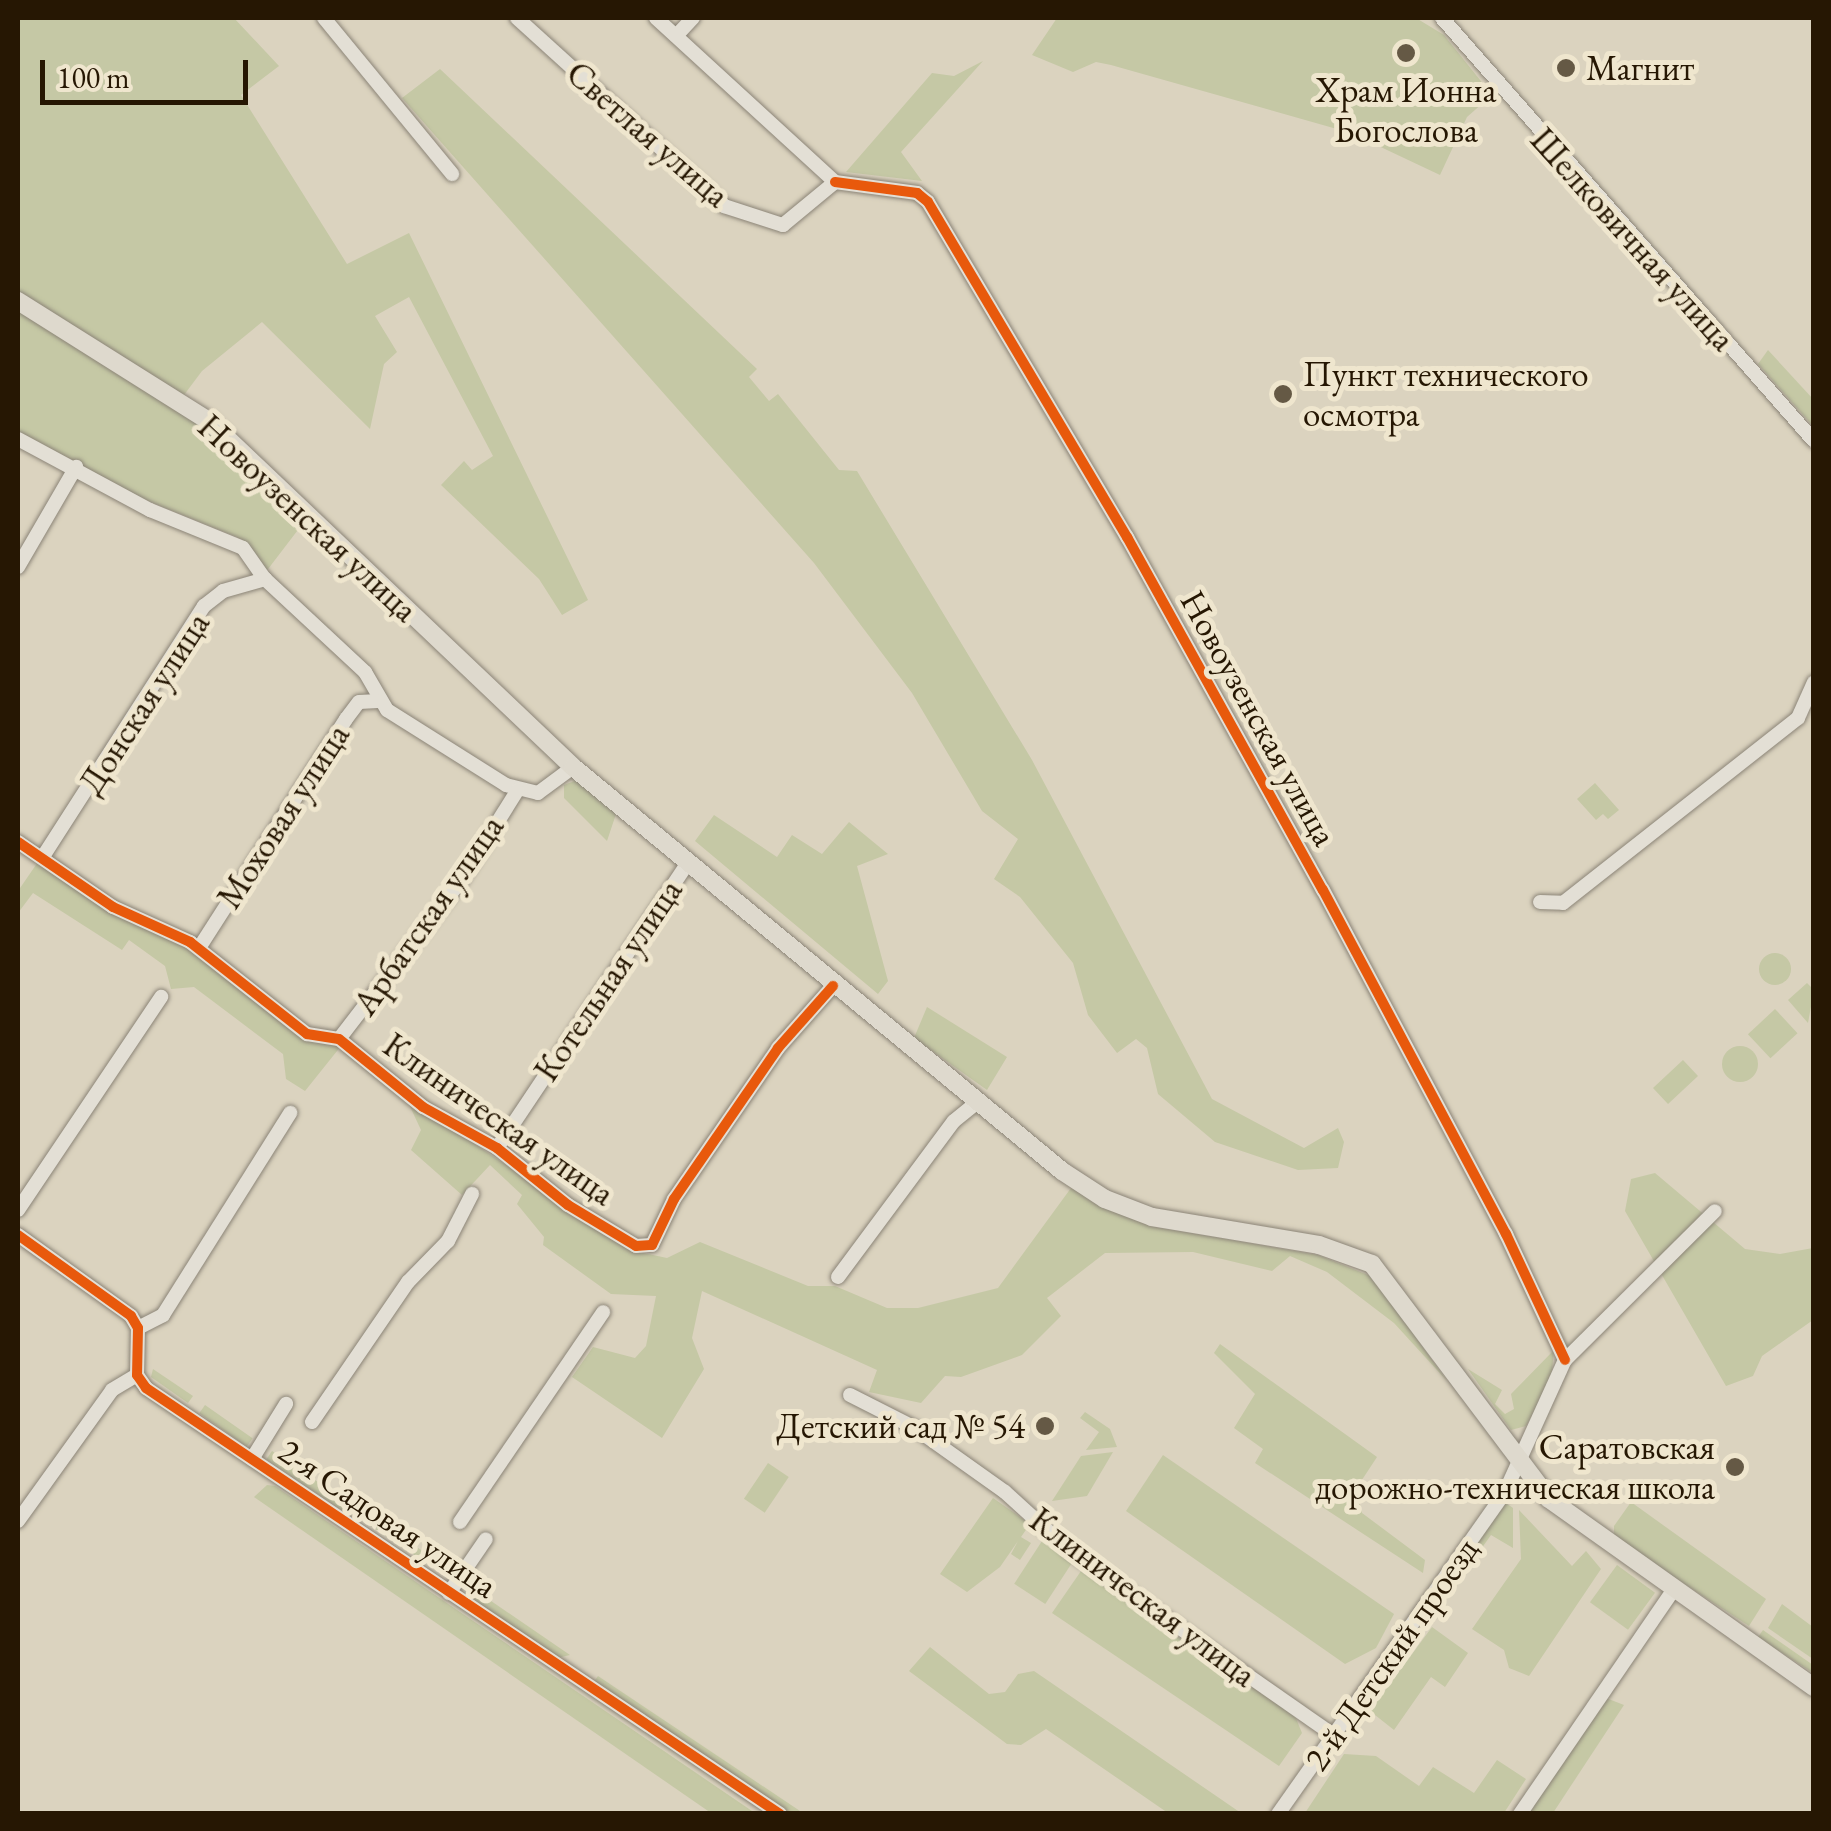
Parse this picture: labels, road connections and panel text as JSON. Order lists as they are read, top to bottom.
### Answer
{
  "streets": {
    "main road": ["Новоузенская улица"],
    "street": [
      "Светлая улица",
      "Шелковичная улица",
      "Донская улица",
      "Моховая улица",
      "Арбатская улица",
      "Котельная улица",
      "Клиническая улица",
      "2-я Садовая улица",
      "2-й Детский проезд"
    ]
  },
  "crossings": [
    ["Светлая улица", "Новоузенская улица"],
    ["Новоузенская улица", "Донская улица"],
    ["Новоузенская улица", "Моховая улица"],
    ["Новоузенская улица", "Арбатская улица"],
    ["Новоузенская улица", "Котельная улица"],
    ["Новоузенская улица", "Клиническая улица"],
    ["Новоузенская улица", "2-й Детский проезд"],
    ["Донская улица", "Клиническая улица"],
    ["Моховая улица", "Клиническая улица"],
    ["Арбатская улица", "Клиническая улица"],
    ["Котельная улица", "Клиническая улица"],
    ["Клиническая улица", "2-й Детский проезд"]
  ],
  "places": [
    "Храм Ионна Богослова",
    "Магнит",
    "Пункт технического осмотра",
    "Детский сад № 54",
    "Саратовская дорожно-техническая школа"
  ],
  "scale_bar": "100 m"
}
